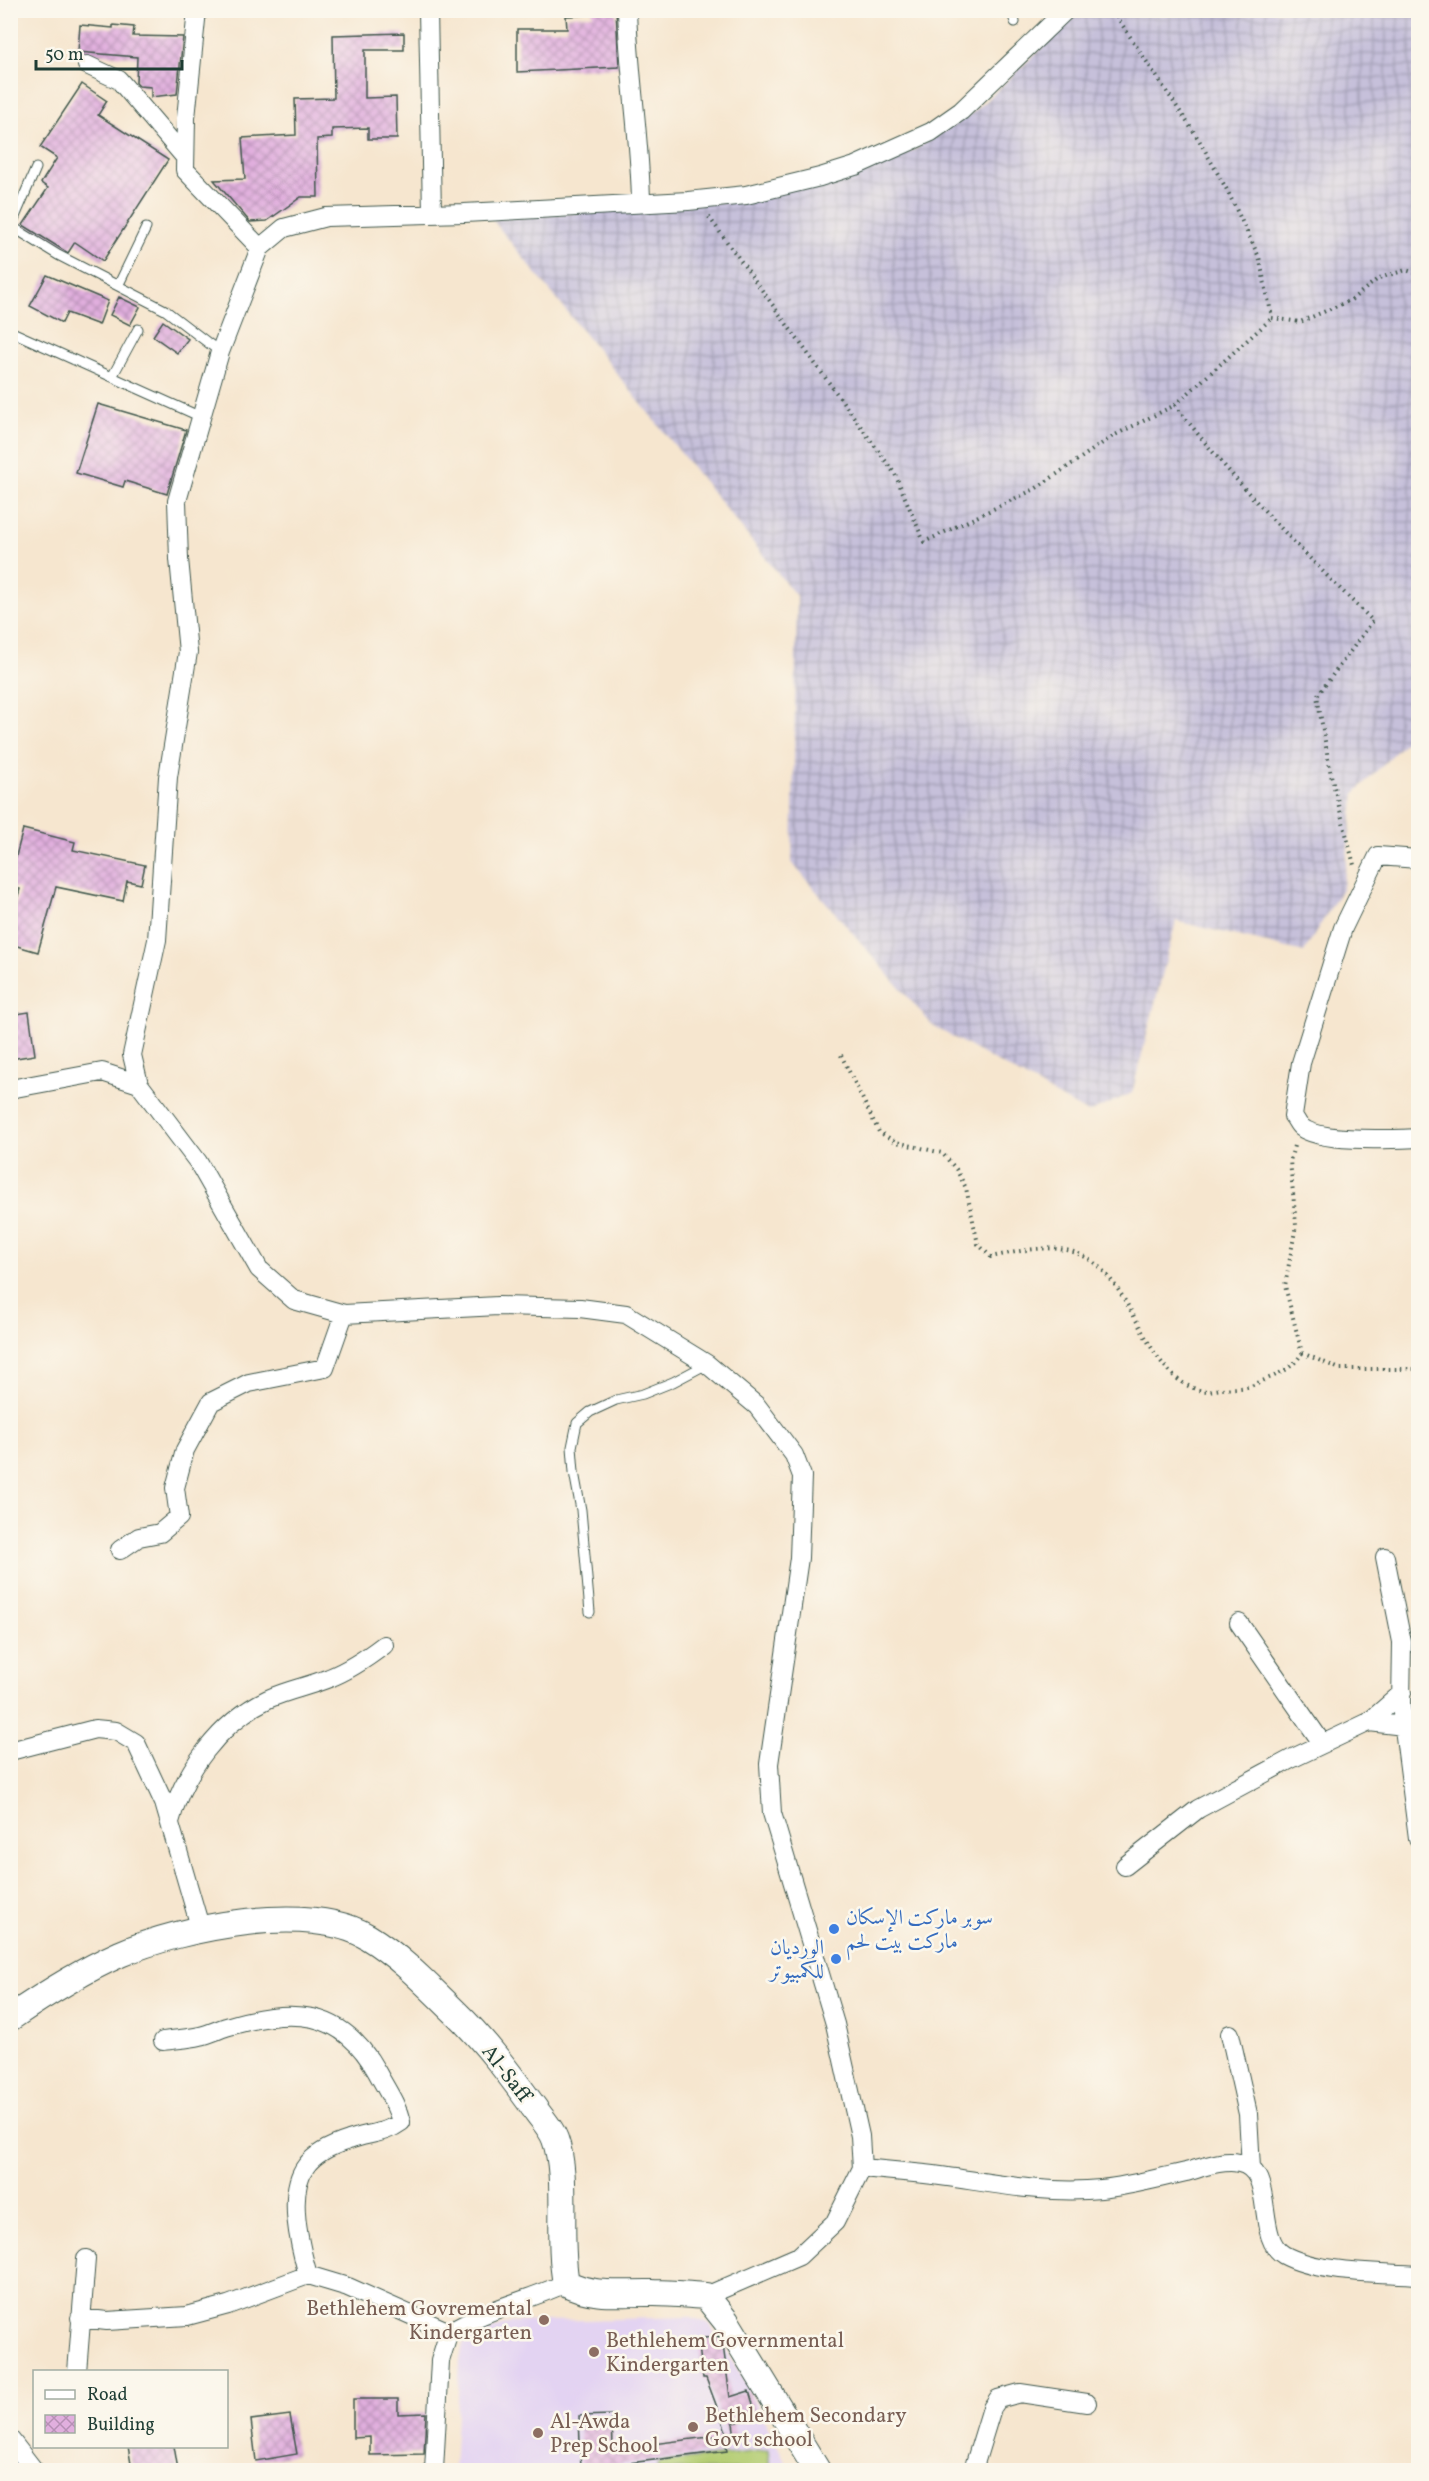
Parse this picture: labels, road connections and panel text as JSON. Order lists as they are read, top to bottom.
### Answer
{
  "streets": {
    "street": ["Al-Saff"]
  },
  "places": [
    "سوبر ماركت الإسكان ماركت بيت لحم",
    "الورديان للكمبيوتر",
    "Bethlehem Govremental Kindergarten",
    "Bethlehem Governmental Kindergarten",
    "Bethlehem Secondary Govt school",
    "Al-Awda Prep School"
  ],
  "legend": ["Road", "Building"],
  "scale_bar": "50 m"
}
